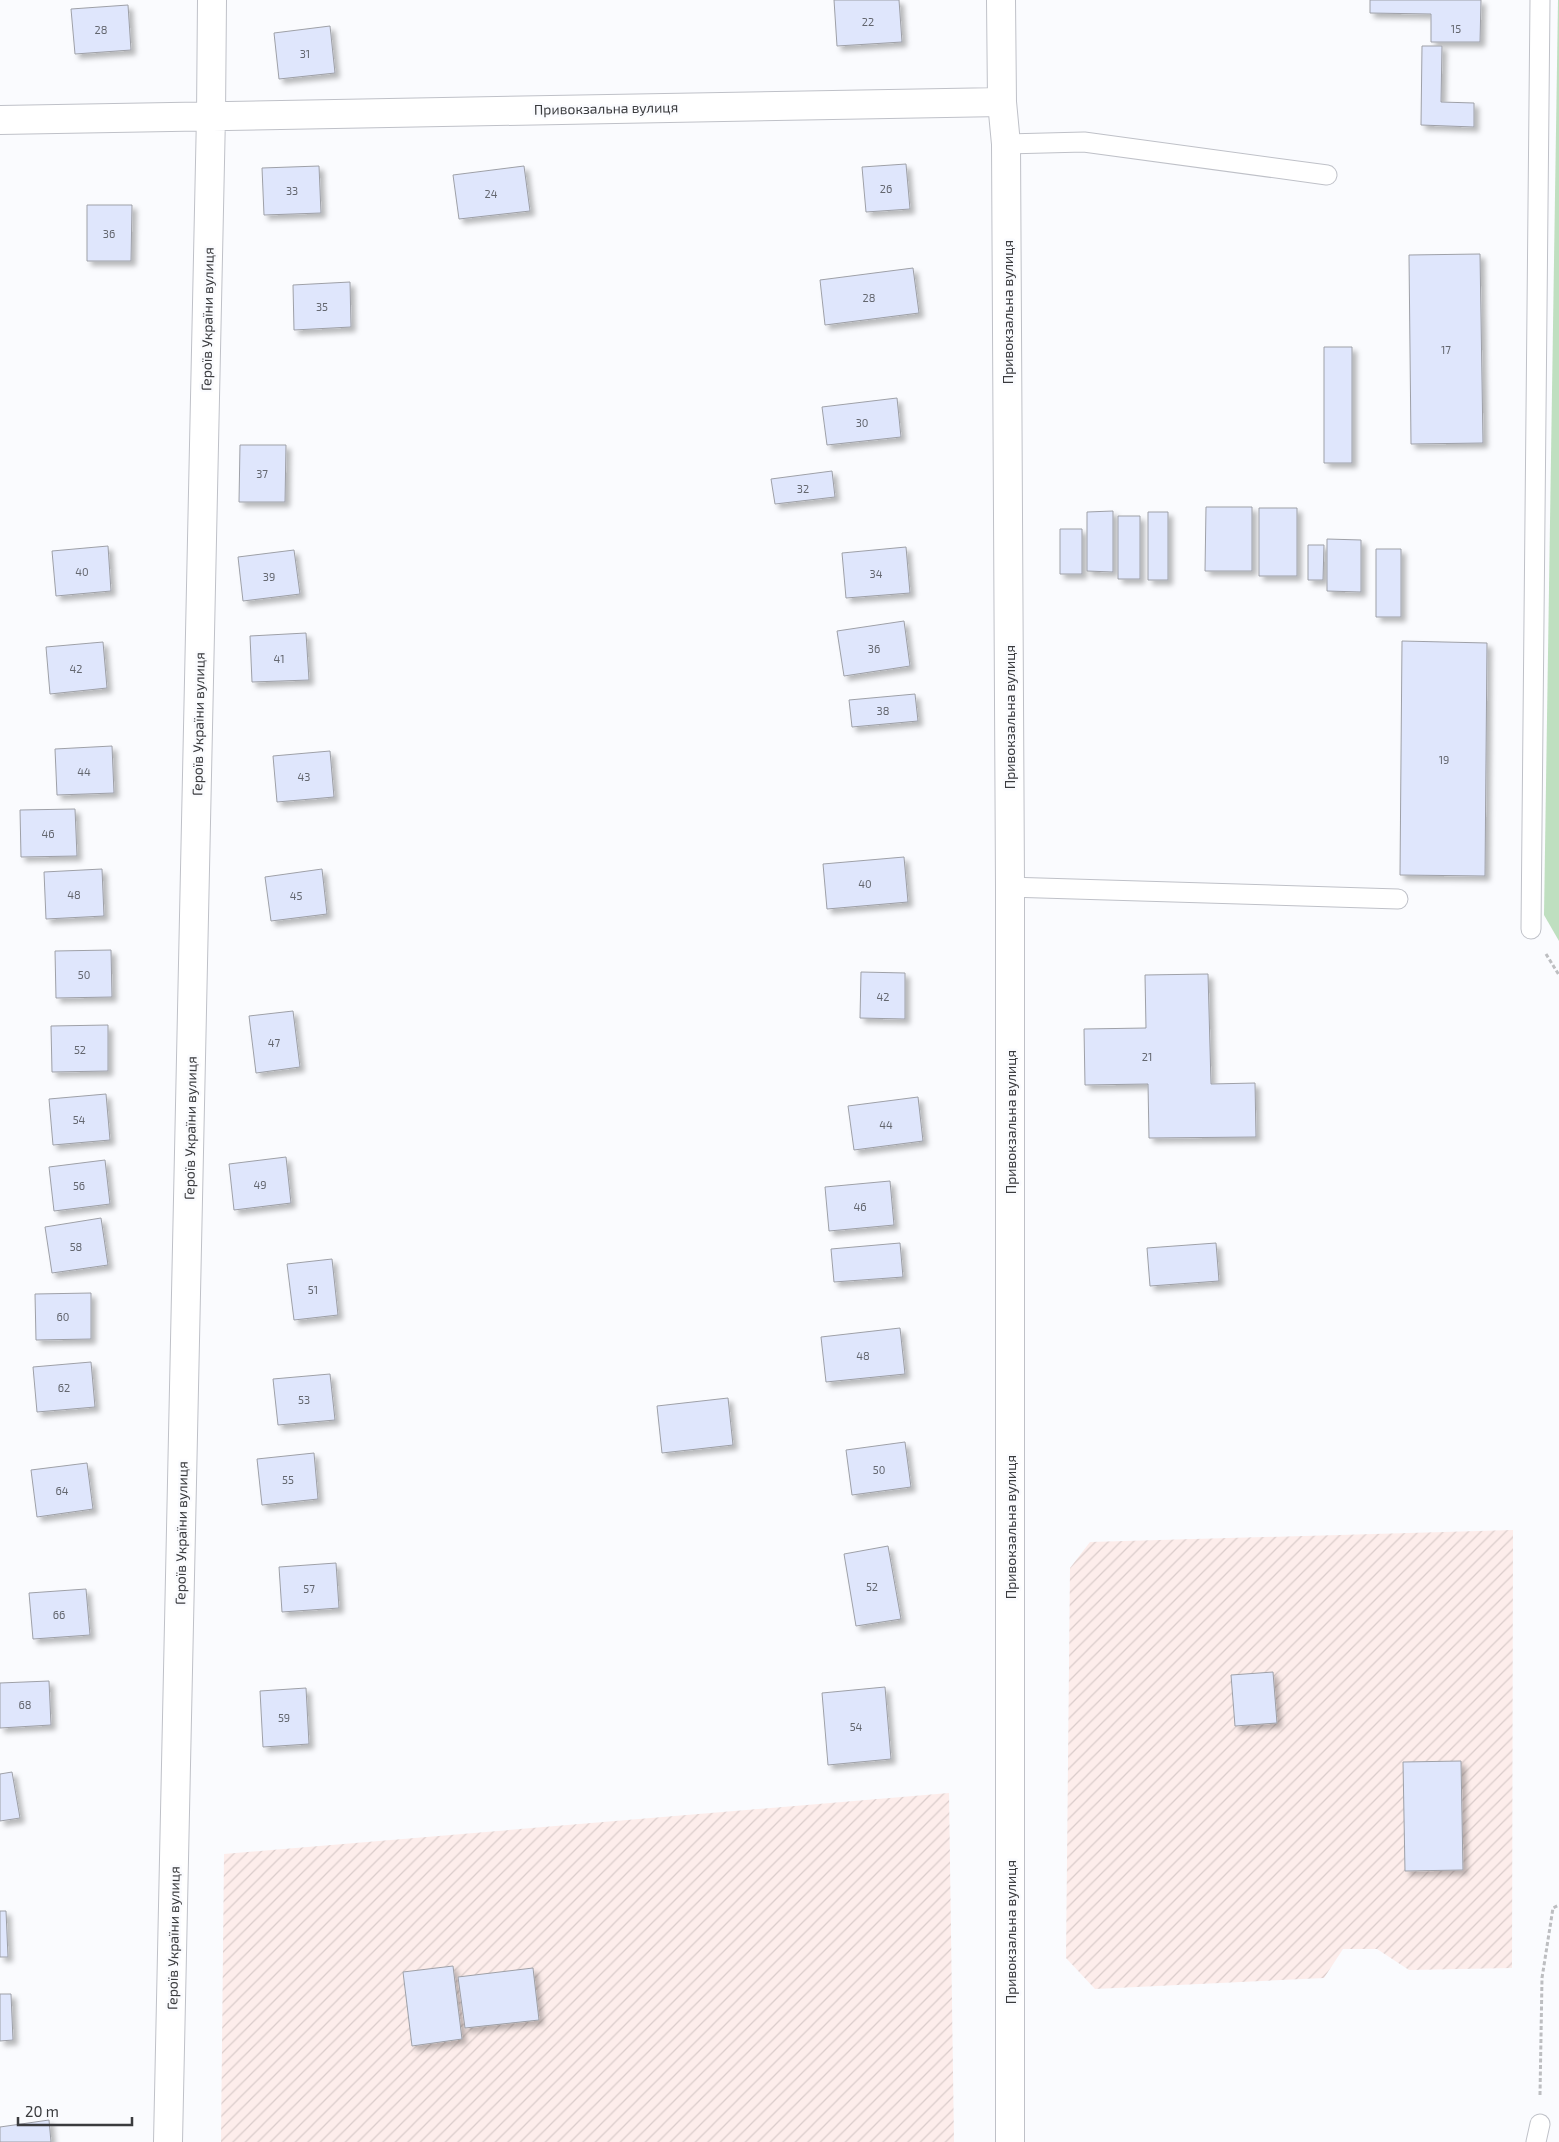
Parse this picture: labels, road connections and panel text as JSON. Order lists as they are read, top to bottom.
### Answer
{
  "streets": {
    "street": ["Привокзальна вулиця", "Героїв України вулиця"]
  },
  "crossings": [
    ["Привокзальна вулиця", "Героїв України вулиця"]
  ],
  "house_numbers": [
    "22",
    "15",
    "28",
    "31",
    "26",
    "33",
    "24",
    "36",
    "28",
    "35",
    "17",
    "30",
    "37",
    "32",
    "40",
    "34",
    "39",
    "36",
    "41",
    "42",
    "38",
    "19",
    "44",
    "43",
    "46",
    "40",
    "48",
    "45",
    "50",
    "42",
    "47",
    "52",
    "21",
    "54",
    "44",
    "49",
    "56",
    "46",
    "58",
    "51",
    "60",
    "48",
    "62",
    "53",
    "50",
    "55",
    "64",
    "52",
    "57",
    "66",
    "68",
    "59",
    "54"
  ],
  "scale_bar": "20 m"
}
